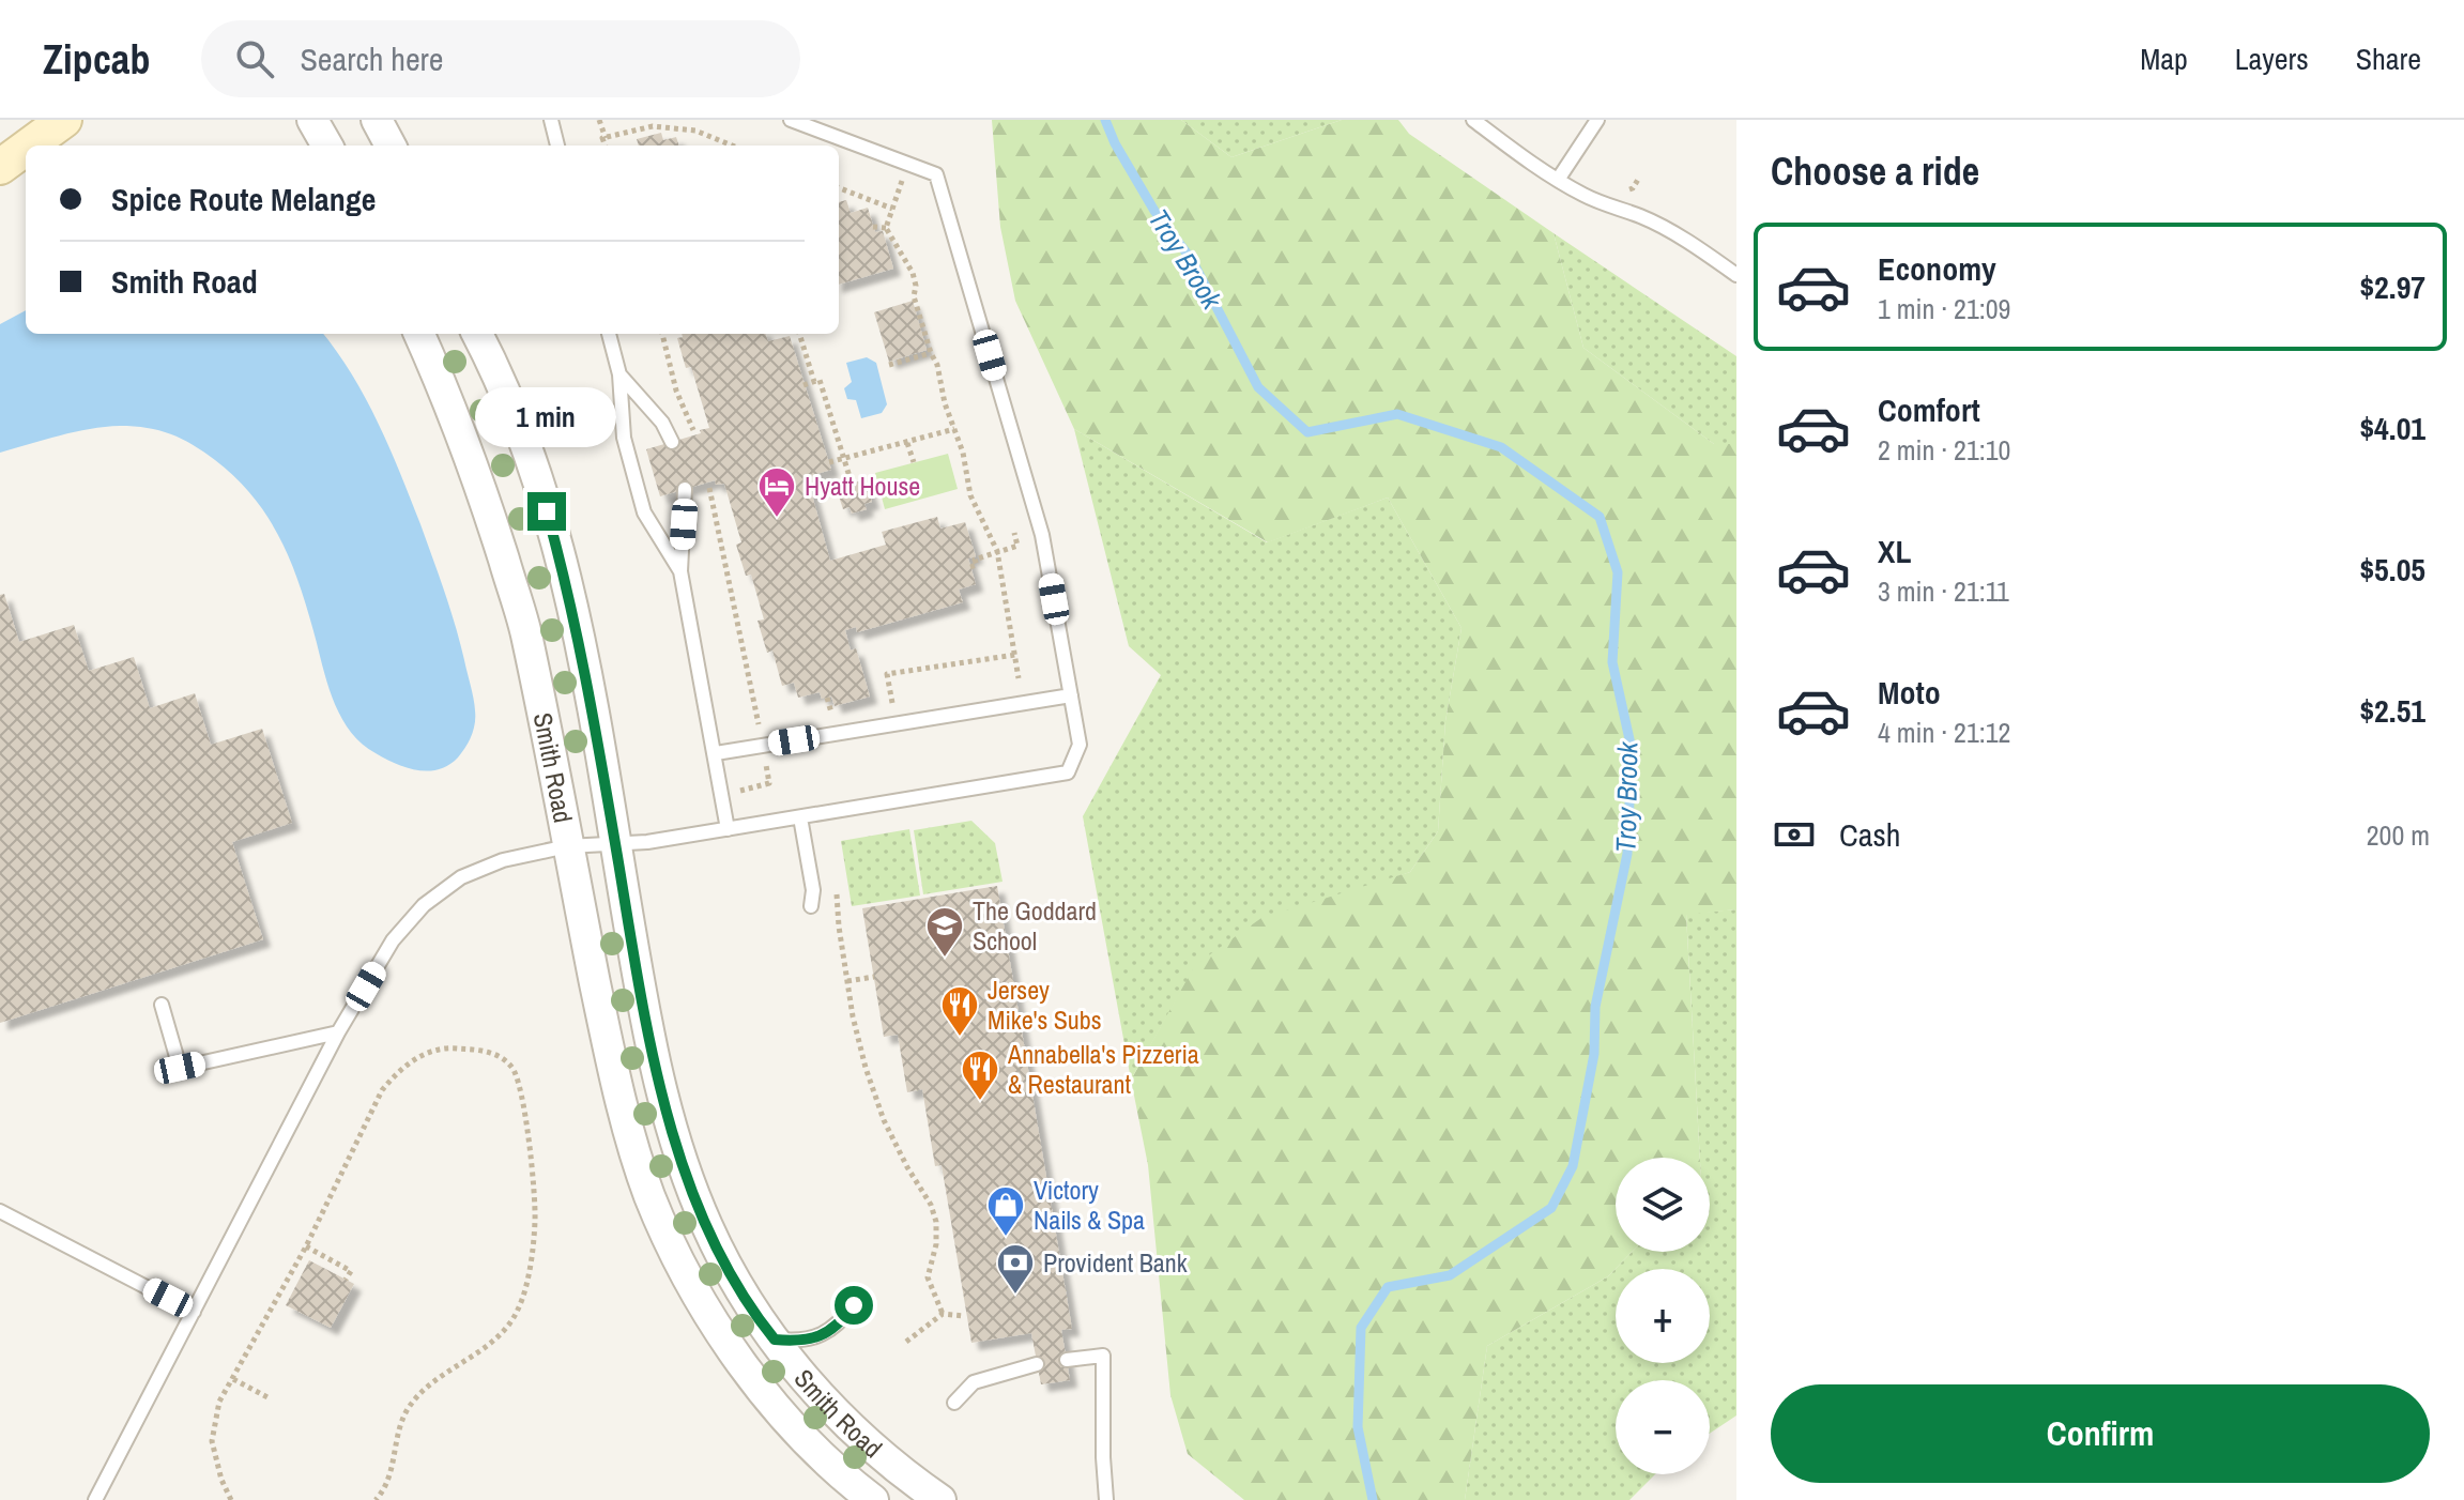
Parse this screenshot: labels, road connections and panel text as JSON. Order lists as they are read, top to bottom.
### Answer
{
  "streets": {
    "street": ["Smith Road"]
  },
  "water": ["Troy Brook"],
  "places": {
    "hotel": ["Hyatt House"],
    "school or university": ["The Goddard School"],
    "restaurant": ["Jersey Mike's Subs", "Annabella's Pizzeria & Restaurant"],
    "shop": ["Victory Nails & Spa"],
    "bank": ["Provident Bank"]
  },
  "page": {
    "header": "Zipcab",
    "search": "Search here",
    "nav": ["Map", "Layers", "Share"],
    "heading": "Choose a ride",
    "banner": ["Spice Route Melange", "Smith Road"],
    "list": [
      {
        "name": "Economy",
        "note": "1 min · 21:09",
        "value": "$2.97"
      },
      {
        "name": "Comfort",
        "note": "2 min · 21:10",
        "value": "$4.01"
      },
      {
        "name": "XL",
        "note": "3 min · 21:11",
        "value": "$5.05"
      },
      {
        "name": "Moto",
        "note": "4 min · 21:12",
        "value": "$2.51"
      }
    ],
    "bubble": "1 min",
    "pay": ["Cash", "200 m"],
    "map_buttons": ["+", "−"],
    "buttons": "Confirm"
  }
}
